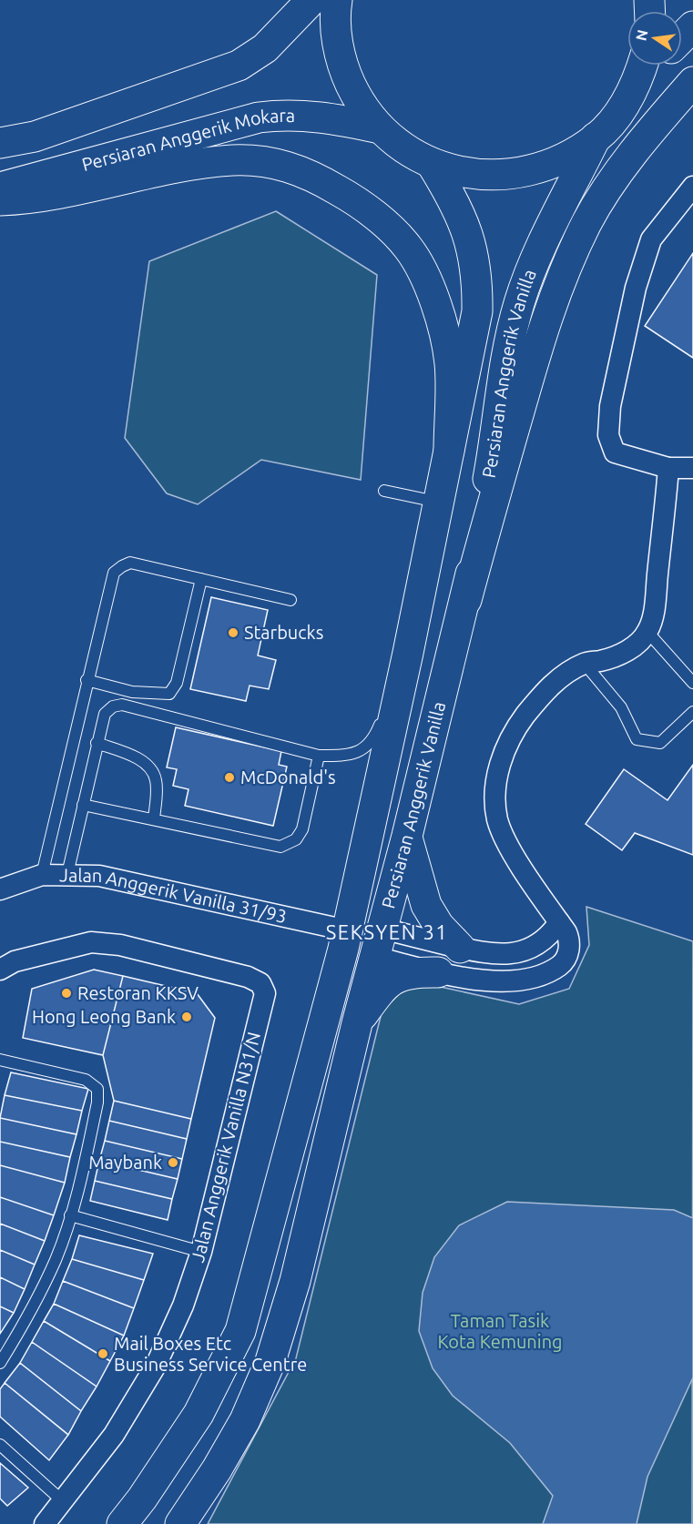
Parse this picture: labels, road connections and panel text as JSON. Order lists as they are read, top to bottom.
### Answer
{
  "streets": {
    "main road": ["Persiaran Anggerik Mokara", "Persiaran Anggerik Vanilla"],
    "street": ["Jalan Anggerik Vanilla 31/93", "Jalan Anggerik Vanilla N31/N"]
  },
  "crossings": [
    ["Persiaran Anggerik Vanilla", "Jalan Anggerik Vanilla 31/93"]
  ],
  "districts": ["SEKSYEN 31"],
  "parks": ["Taman Tasik Kota Kemuning"],
  "places": [
    "Starbucks",
    "McDonald's",
    "Restoran KKSV",
    "Hong Leong Bank",
    "Maybank",
    "Mail Boxes Etc Business Service Centre"
  ],
  "north": "left"
}
